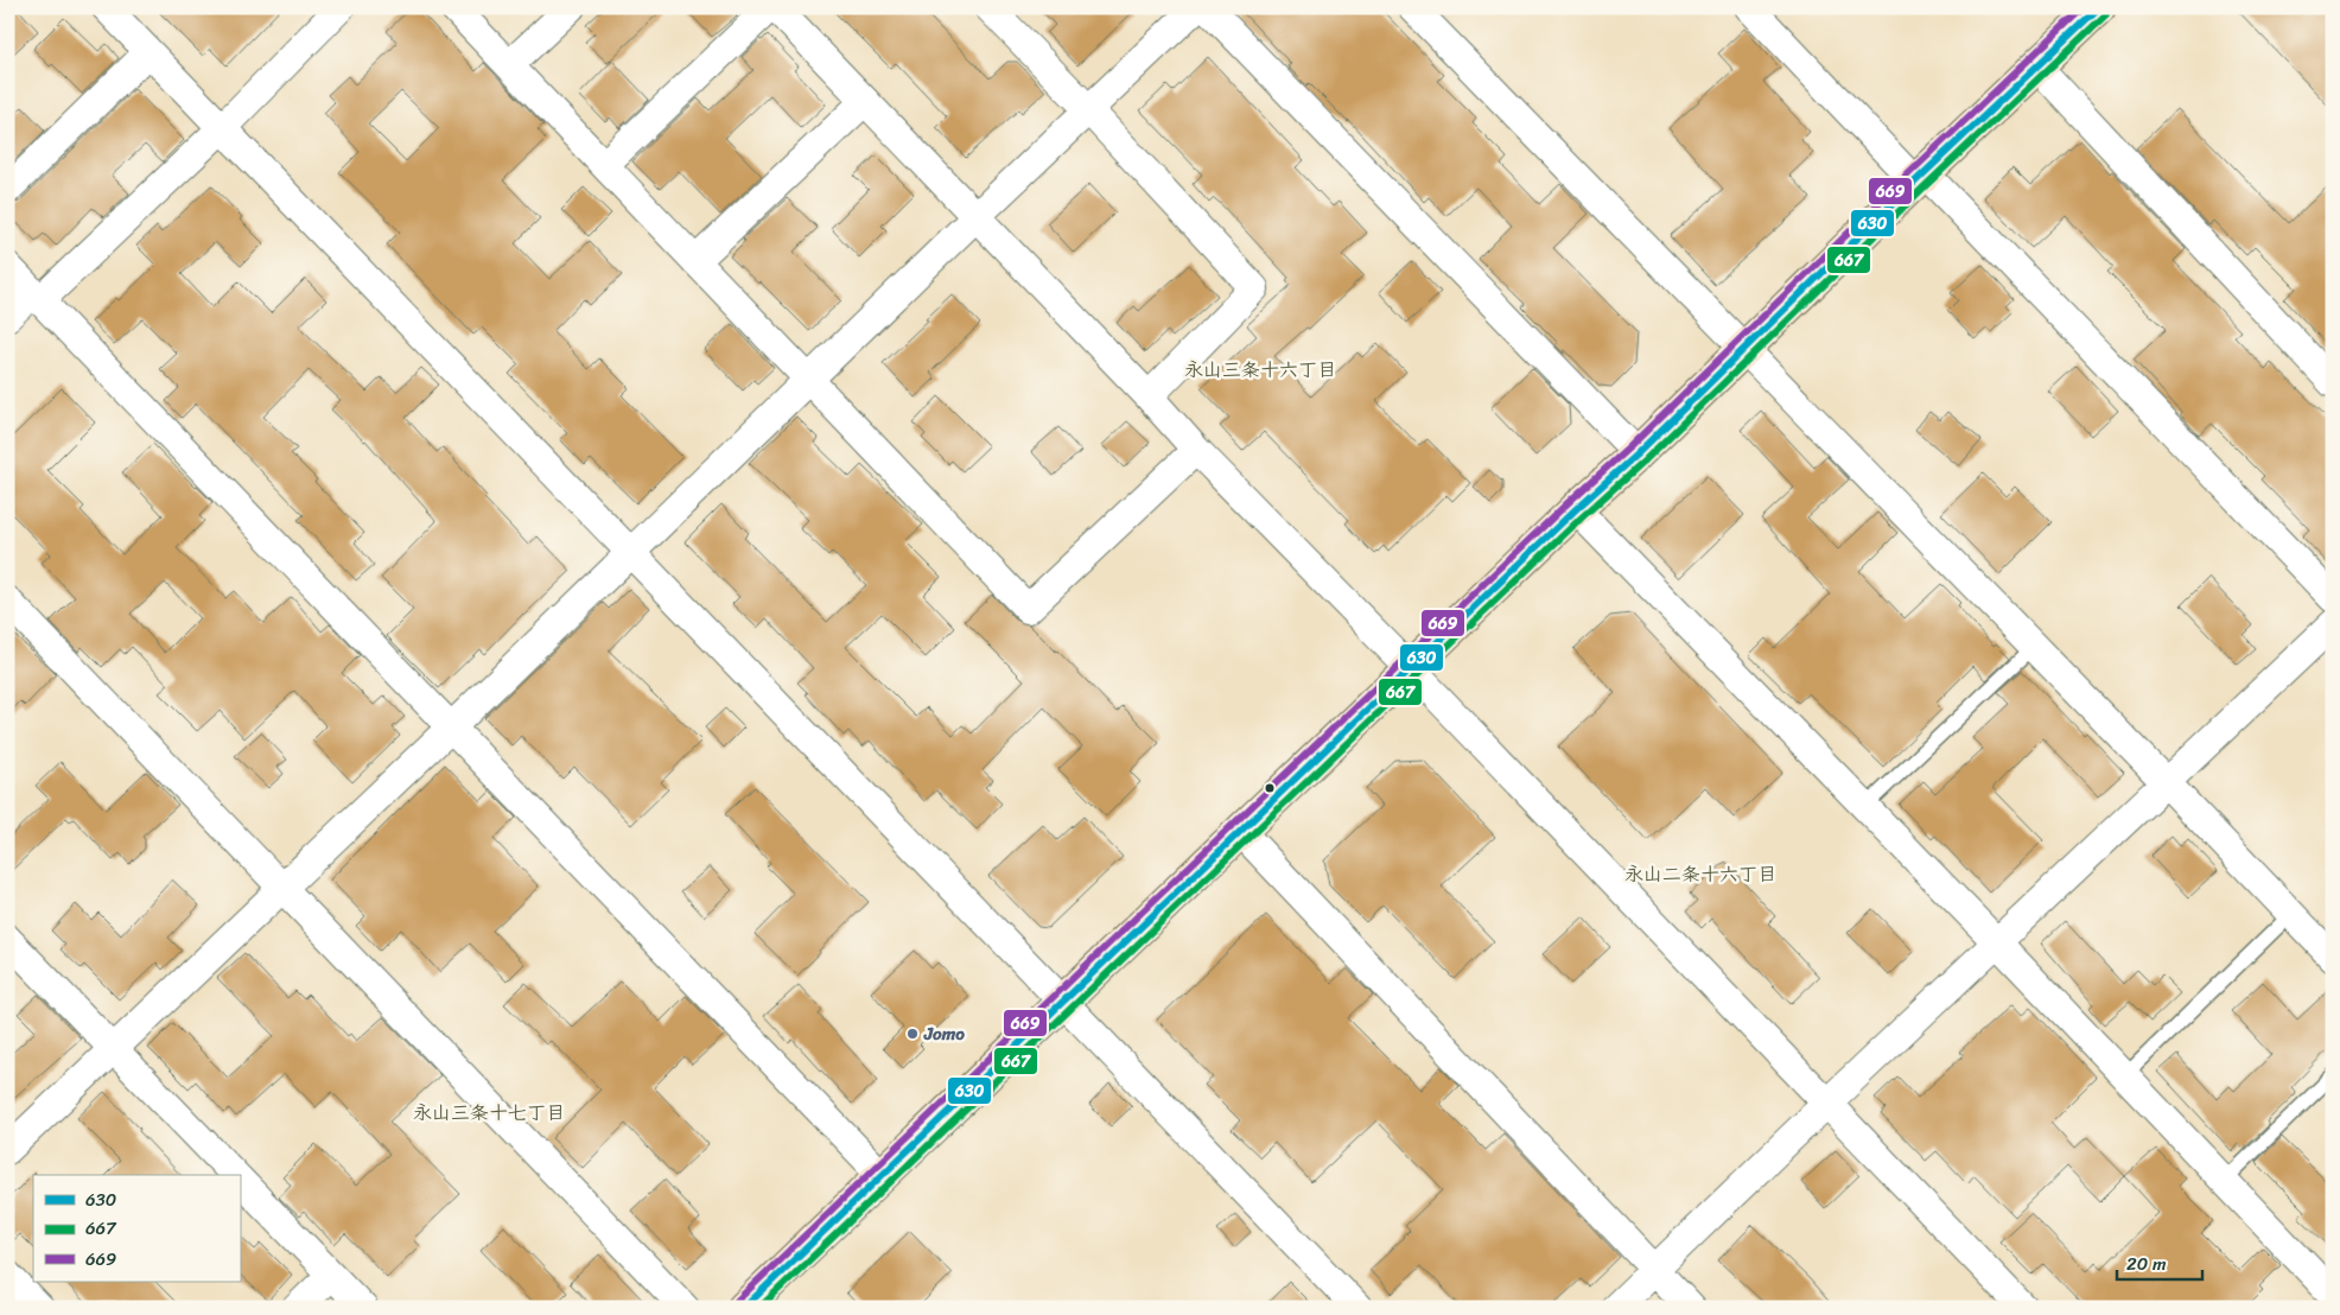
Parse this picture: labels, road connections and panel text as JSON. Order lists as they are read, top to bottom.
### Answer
{
  "districts": ["永山三条十六丁目", "永山二条十六丁目", "永山三条十七丁目"],
  "places": ["Jomo"],
  "lines": ["transit line 630", "transit line 669", "transit line 667"],
  "legend": ["630", "667", "669"],
  "scale_bar": "20 m"
}
